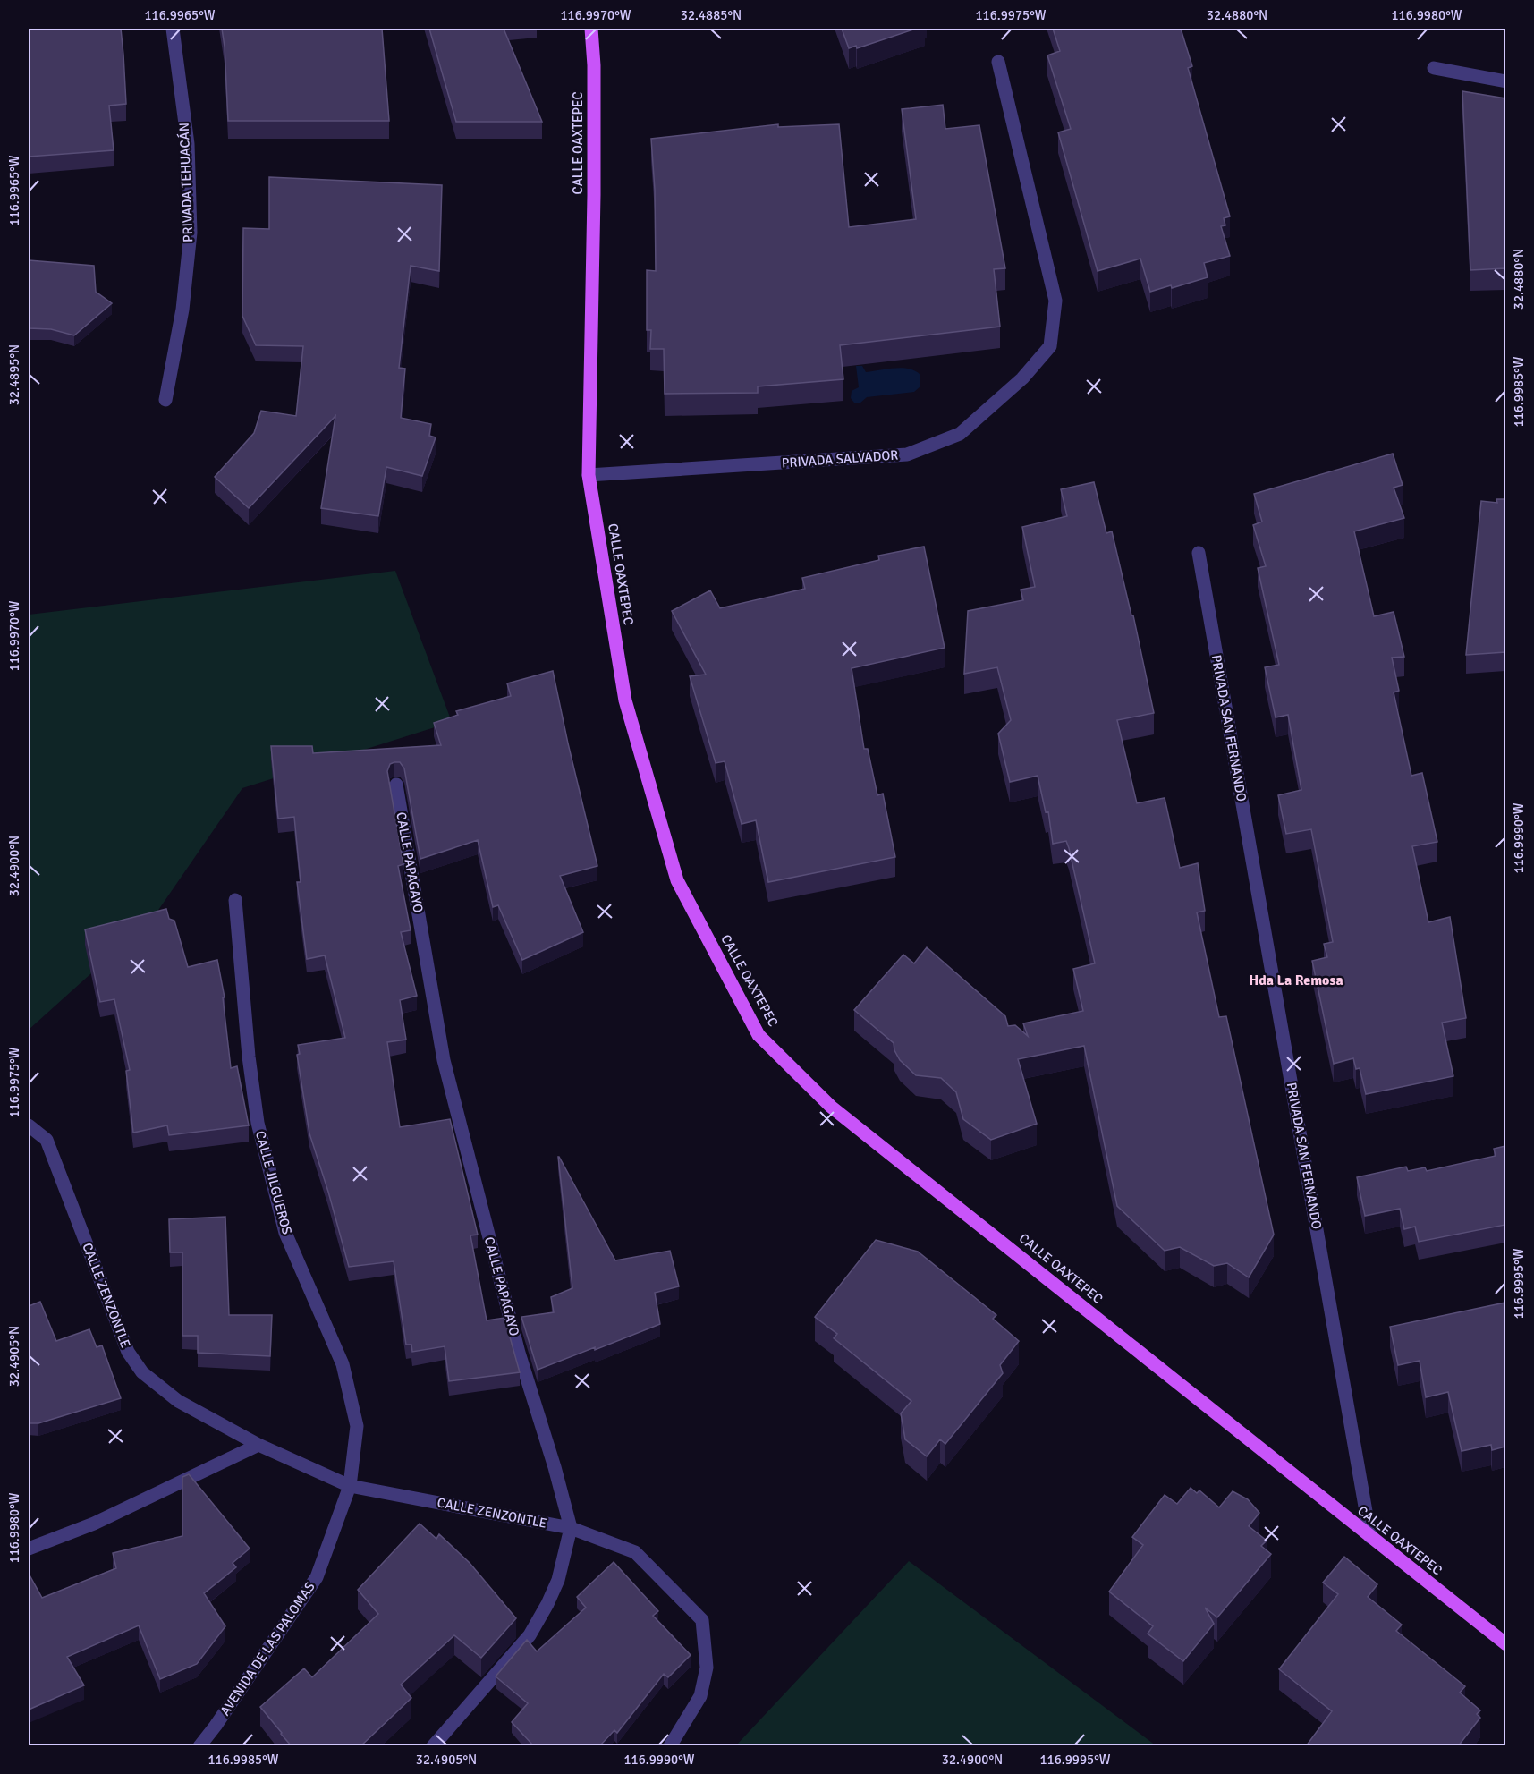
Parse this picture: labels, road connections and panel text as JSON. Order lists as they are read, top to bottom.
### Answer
{
  "streets": {
    "main road": ["CALLE OAXTEPEC"],
    "street": [
      "PRIVADA TEHUACÁN",
      "PRIVADA SALVADOR",
      "PRIVADA SAN FERNANDO",
      "CALLE PAPAGAYO",
      "CALLE JILGUEROS",
      "CALLE ZENZONTLE",
      "AVENIDA DE LAS PALOMAS"
    ]
  },
  "crossings": [
    ["CALLE OAXTEPEC", "PRIVADA SALVADOR"],
    ["CALLE OAXTEPEC", "PRIVADA SAN FERNANDO"],
    ["CALLE PAPAGAYO", "CALLE ZENZONTLE"],
    ["CALLE JILGUEROS", "CALLE ZENZONTLE"],
    ["CALLE JILGUEROS", "AVENIDA DE LAS PALOMAS"],
    ["CALLE ZENZONTLE", "AVENIDA DE LAS PALOMAS"]
  ],
  "districts": ["Hda La Remosa"],
  "coordinates": [
    "116.9965°W",
    "116.9970°W",
    "32.4885°N",
    "116.9975°W",
    "32.4880°N",
    "116.9980°W",
    "32.4895°N",
    "116.9985°W",
    "116.9990°W",
    "32.4900°N",
    "116.9995°W",
    "32.4905°N"
  ]
}
